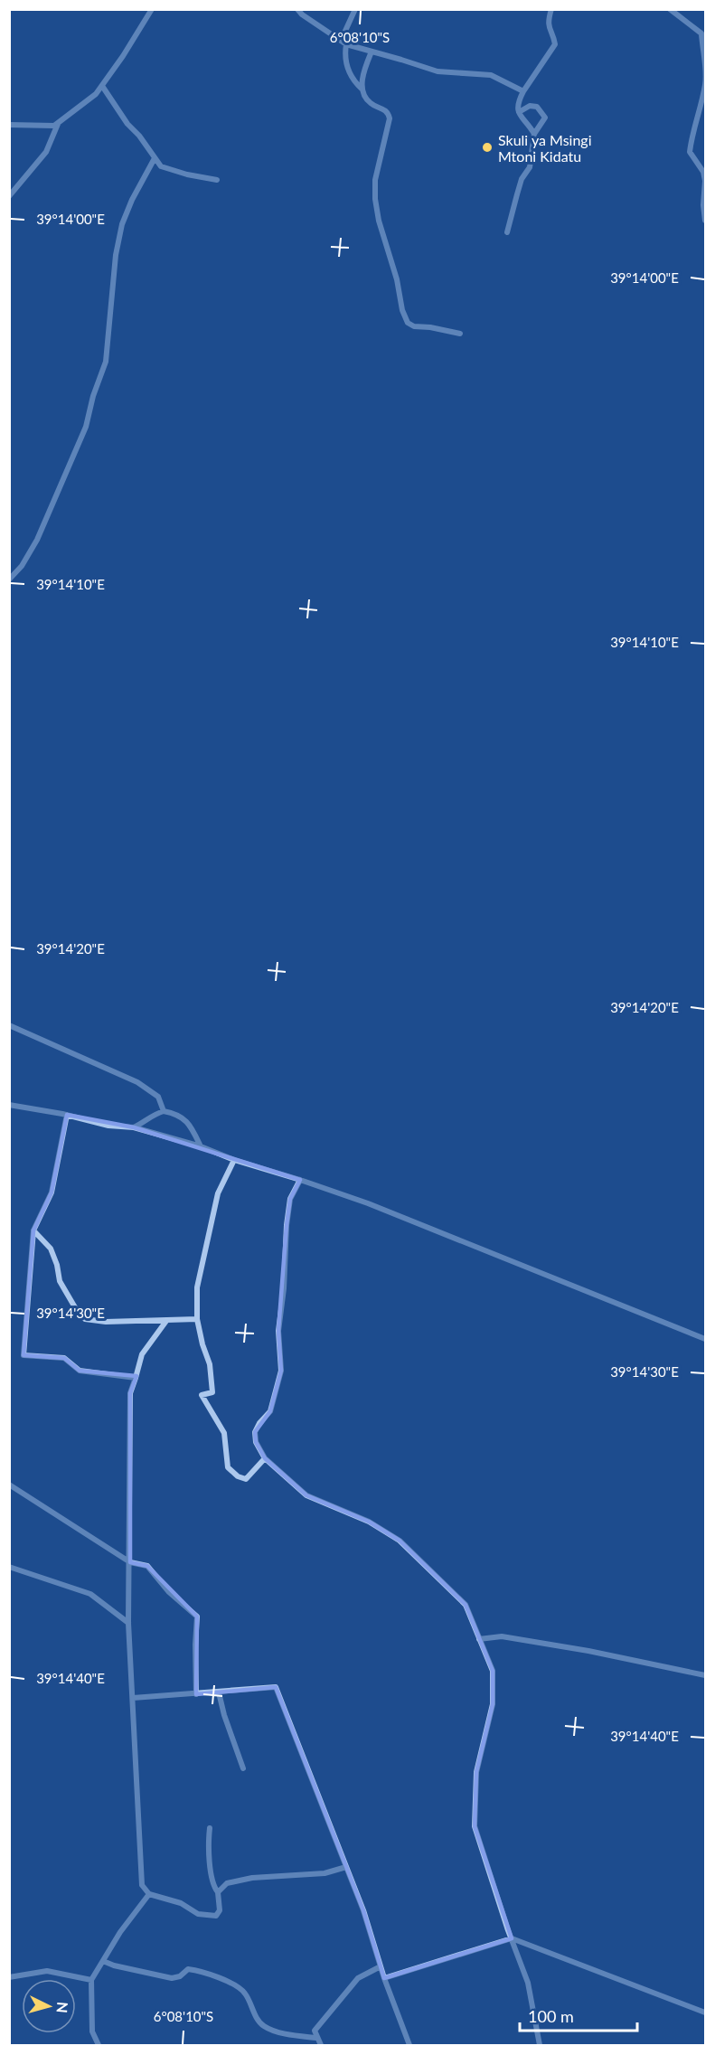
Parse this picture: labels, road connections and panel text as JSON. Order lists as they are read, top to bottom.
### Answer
{
  "places": ["Skuli ya Msingi Mtoni Kidatu"],
  "scale_bar": "100 m",
  "north": "right",
  "coordinates": [
    "6°08'10\"S",
    "39°14'00\"E",
    "39°14'10\"E",
    "39°14'20\"E",
    "39°14'30\"E",
    "39°14'40\"E"
  ]
}
